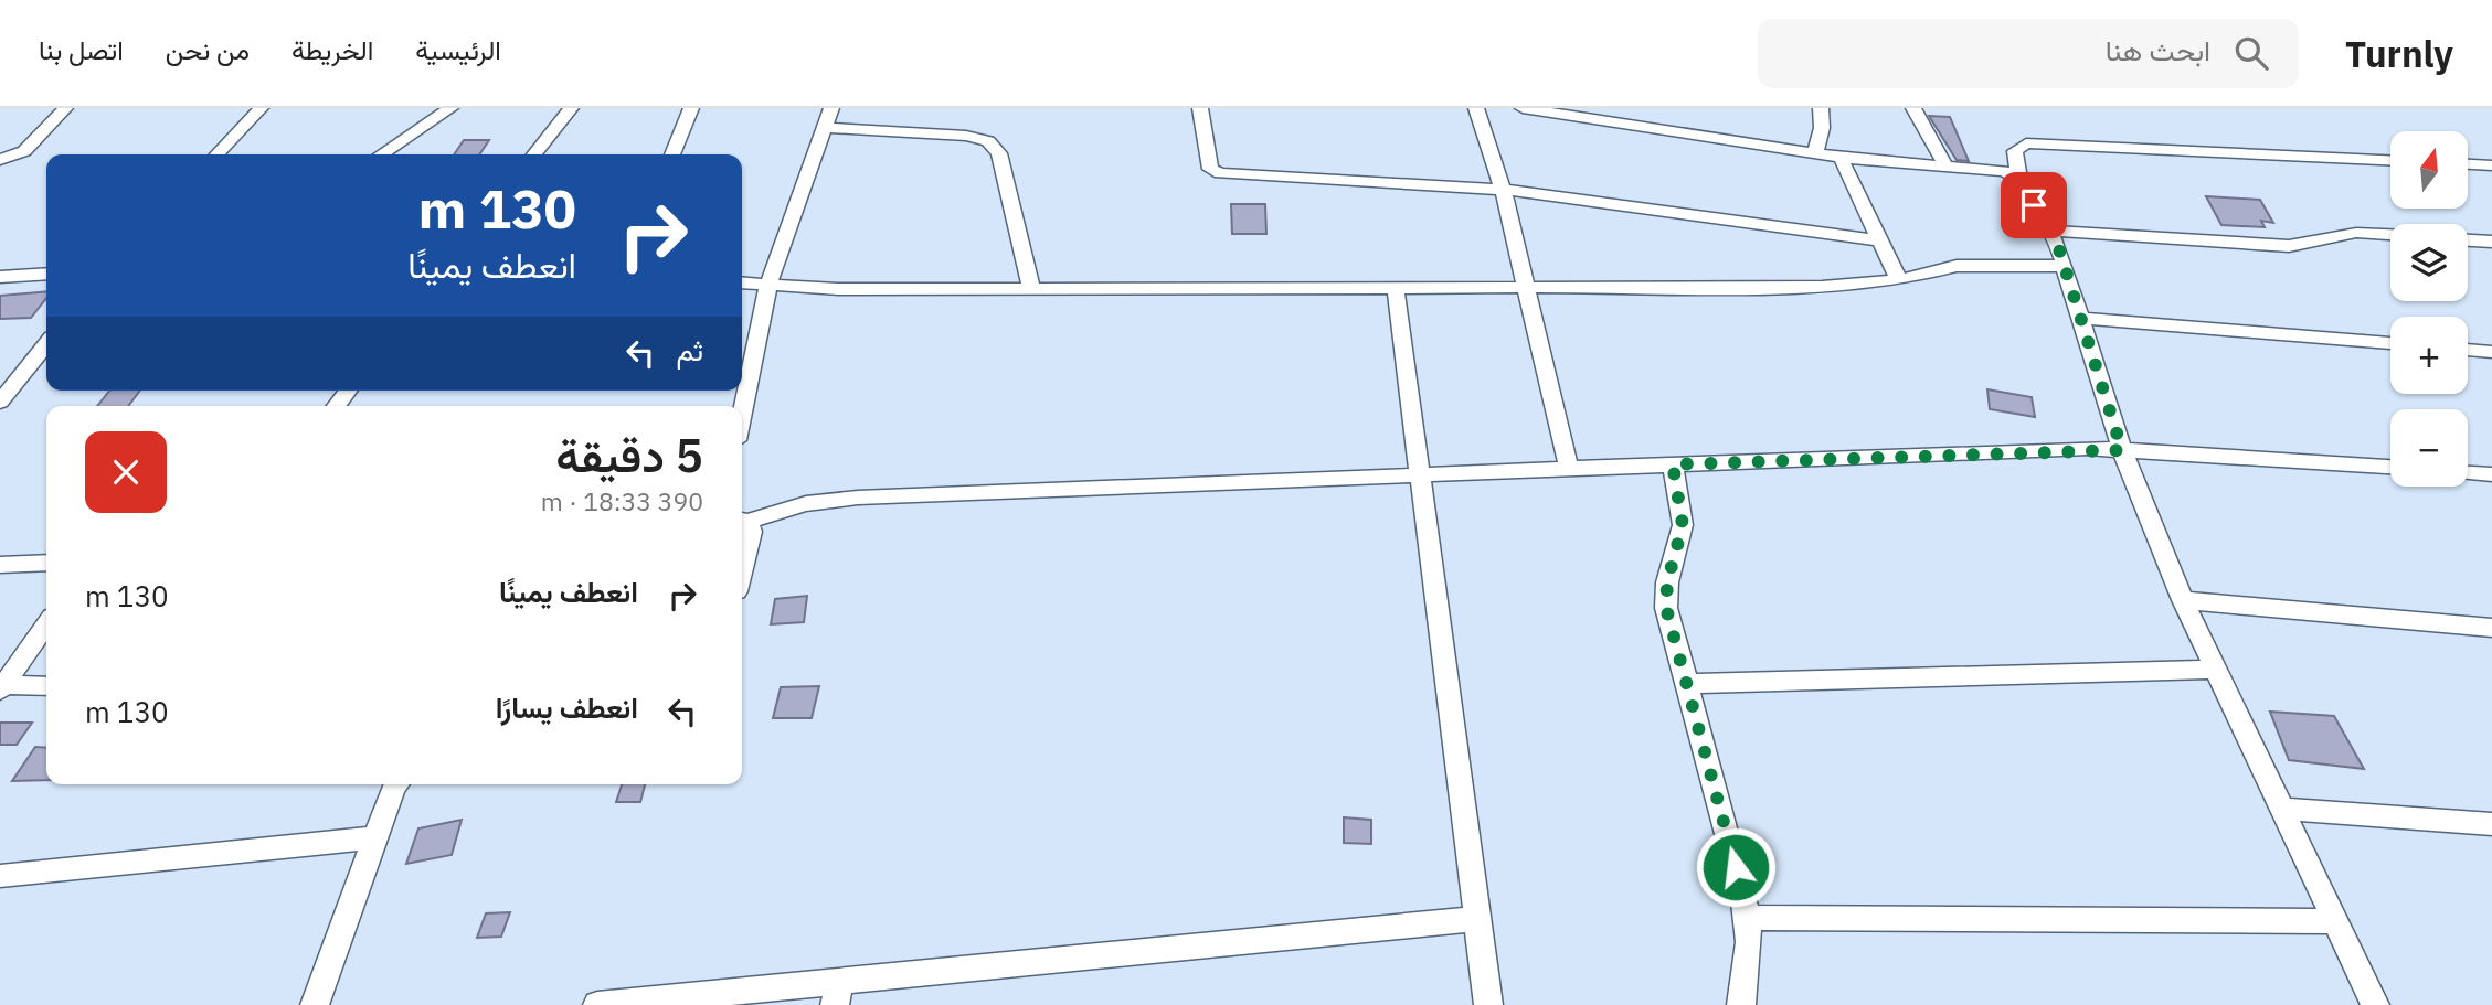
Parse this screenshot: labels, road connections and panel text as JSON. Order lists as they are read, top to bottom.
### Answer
{
  "north": "top",
  "page": {
    "header": "Turnly",
    "search": "ابحث هنا",
    "nav": [
      "الرئيسية",
      "الخريطة",
      "من نحن",
      "اتصل بنا"
    ],
    "map_buttons": ["+", "−"],
    "turn": ["130 m", "انعطف يمينًا"],
    "then": "ثم",
    "heading": ["5 دقيقة", "390 m · 18:33"],
    "list": [
      {
        "name": "انعطف يمينًا",
        "value": "130 m"
      },
      {
        "name": "انعطف يسارًا",
        "value": "130 m"
      }
    ]
  }
}
